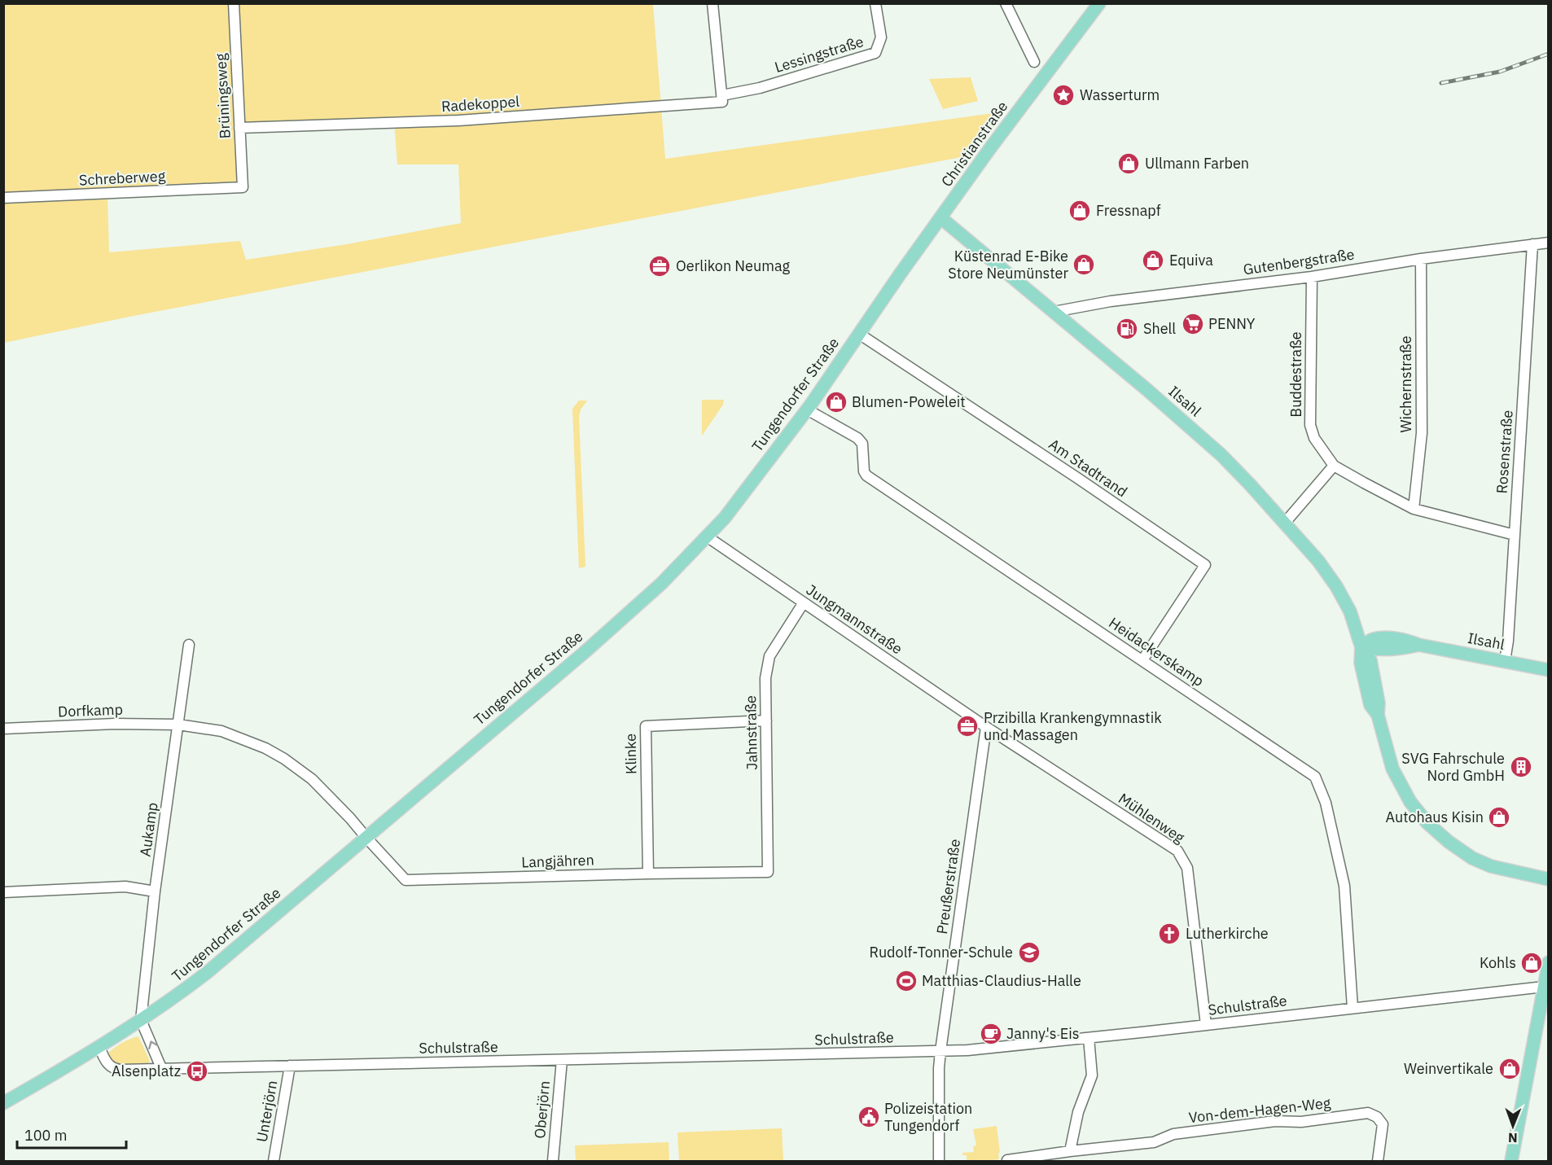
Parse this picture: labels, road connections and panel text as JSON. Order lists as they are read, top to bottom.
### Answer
{
  "streets": {
    "main road": ["Christianstraße", "Tungendorfer Straße", "Ilsahl"],
    "street": [
      "Lessingstraße",
      "Brüningsweg",
      "Radekoppel",
      "Schreberweg",
      "Gutenbergstraße",
      "Buddestraße",
      "Wichernstraße",
      "Rosenstraße",
      "Am Stadtrand",
      "Jungmannstraße",
      "Heidackerskamp",
      "Dorfkamp",
      "Jahnstraße",
      "Klinke",
      "Mühlenweg",
      "Aukamp",
      "Langjähren",
      "Preußerstraße",
      "Schulstraße",
      "Oberjörn",
      "Von-dem-Hagen-Weg",
      "Unterjörn"
    ]
  },
  "crossings": [
    ["Lessingstraße", "Radekoppel"],
    ["Brüningsweg", "Radekoppel"],
    ["Brüningsweg", "Schreberweg"],
    ["Christianstraße", "Tungendorfer Straße"],
    ["Christianstraße", "Ilsahl"],
    ["Gutenbergstraße", "Buddestraße"],
    ["Gutenbergstraße", "Wichernstraße"],
    ["Gutenbergstraße", "Ilsahl"],
    ["Gutenbergstraße", "Rosenstraße"],
    ["Buddestraße", "Wichernstraße"],
    ["Buddestraße", "Rosenstraße"],
    ["Tungendorfer Straße", "Am Stadtrand"],
    ["Tungendorfer Straße", "Jungmannstraße"],
    ["Tungendorfer Straße", "Heidackerskamp"],
    ["Tungendorfer Straße", "Dorfkamp"],
    ["Tungendorfer Straße", "Aukamp"],
    ["Tungendorfer Straße", "Langjähren"],
    ["Ilsahl", "Rosenstraße"],
    ["Am Stadtrand", "Heidackerskamp"],
    ["Jungmannstraße", "Jahnstraße"],
    ["Jungmannstraße", "Mühlenweg"],
    ["Jungmannstraße", "Preußerstraße"],
    ["Heidackerskamp", "Schulstraße"],
    ["Dorfkamp", "Aukamp"],
    ["Dorfkamp", "Langjähren"],
    ["Jahnstraße", "Klinke"],
    ["Jahnstraße", "Langjähren"],
    ["Klinke", "Langjähren"],
    ["Mühlenweg", "Preußerstraße"],
    ["Mühlenweg", "Schulstraße"],
    ["Preußerstraße", "Schulstraße"],
    ["Schulstraße", "Oberjörn"],
    ["Schulstraße", "Unterjörn"]
  ],
  "places": {
    "place": ["Wasserturm"],
    "shop": [
      "Ullmann Farben",
      "Fressnapf",
      "Equiva",
      "Küstenrad E-Bike Store Neumünster",
      "Blumen-Poweleit",
      "Autohaus Kisin",
      "Kohls",
      "Weinvertikale"
    ],
    "office": ["Oerlikon Neumag", "Przibilla Krankengymnastik und Massagen"],
    "supermarket": ["PENNY"],
    "fuel station": ["Shell"],
    "building": ["SVG Fahrschule Nord GmbH"],
    "church": ["Lutherkirche"],
    "school or university": ["Rudolf-Tonner-Schule"],
    "sports": ["Matthias-Claudius-Halle"],
    "cafe": ["Janny's Eis"],
    "bus stop": ["Alsenplatz"],
    "public building": ["Polizeistation Tungendorf"]
  },
  "scale_bar": "100 m",
  "north": "bottom"
}
